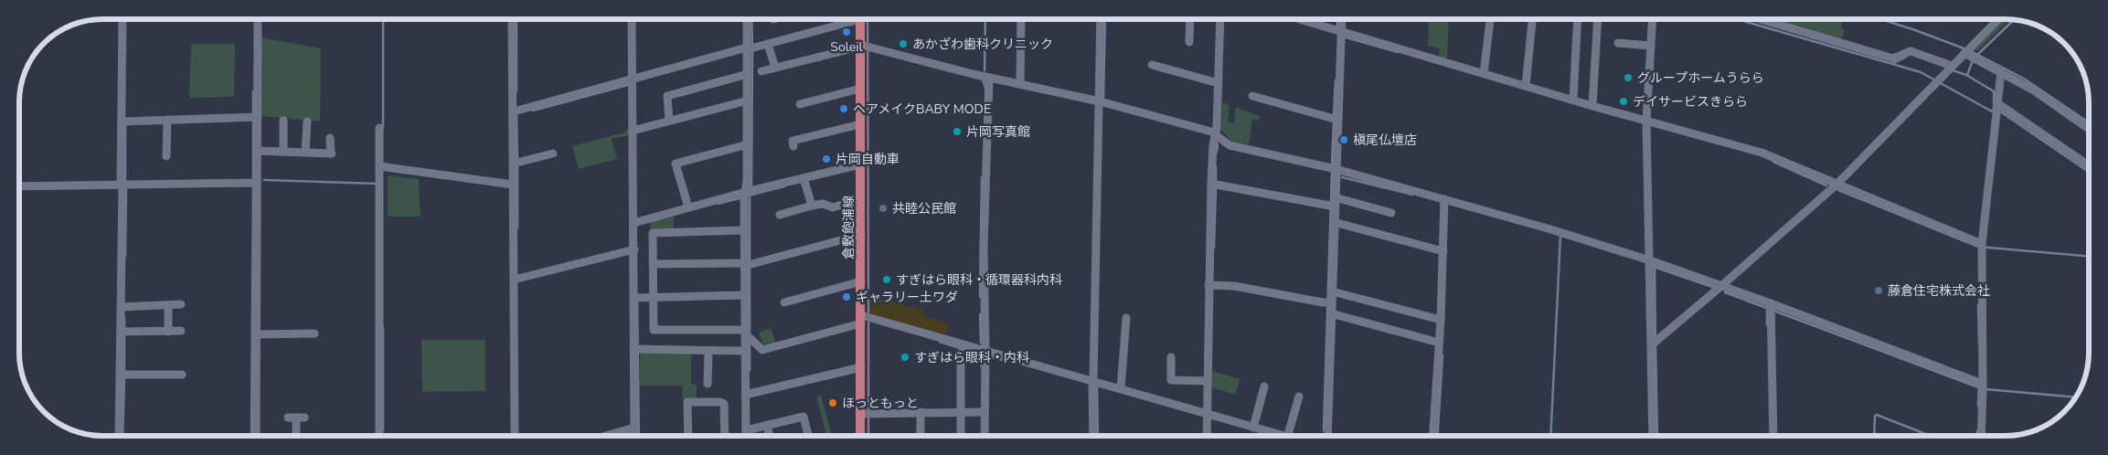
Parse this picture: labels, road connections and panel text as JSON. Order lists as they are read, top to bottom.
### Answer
{
  "streets": {
    "main road": ["倉敷飽浦線"]
  },
  "places": [
    "Soleil",
    "あかざわ歯科クリニック",
    "グループホームうらら",
    "デイサービスきらら",
    "ヘアメイクBABY MODE",
    "片岡写真館",
    "槇尾仏壇店",
    "片岡自動車",
    "共睦公民館",
    "すぎはら眼科・循環器科内科",
    "藤倉住宅株式会社",
    "ギャラリー土ワダ",
    "すぎはら眼科・内科",
    "ほっともっと"
  ]
}
